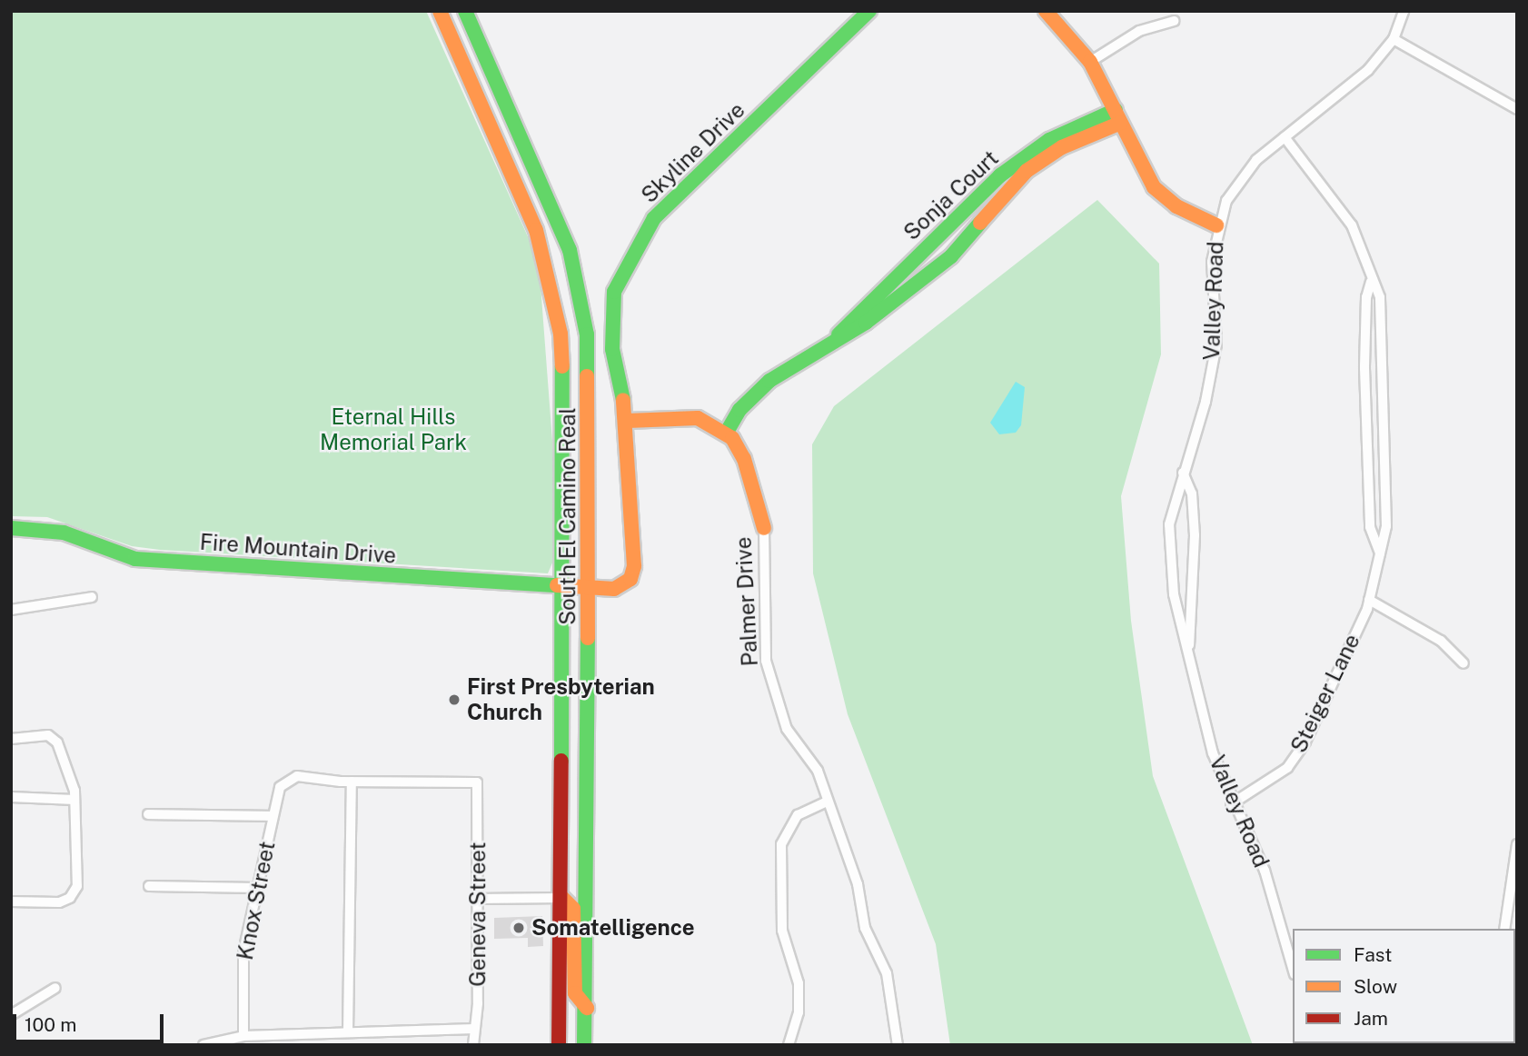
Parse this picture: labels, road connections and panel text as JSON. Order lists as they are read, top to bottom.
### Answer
{
  "streets": {
    "main road": [
      "Skyline Drive",
      "Sonja Court",
      "South El Camino Real",
      "Fire Mountain Drive",
      "Palmer Drive"
    ],
    "street": [
      "Valley Road",
      "Steiger Lane",
      "Knox Street",
      "Geneva Street"
    ]
  },
  "crossings": [
    ["Skyline Drive", "South El Camino Real"],
    ["Skyline Drive", "Fire Mountain Drive"],
    ["Skyline Drive", "Palmer Drive"],
    ["Sonja Court", "Palmer Drive"],
    ["Valley Road", "Steiger Lane"],
    ["South El Camino Real", "Fire Mountain Drive"],
    ["Knox Street", "Geneva Street"]
  ],
  "parks": ["Eternal Hills Memorial Park"],
  "places": ["First Presbyterian Church", "Somatelligence"],
  "legend": ["Fast", "Slow", "Jam"],
  "scale_bar": "100 m"
}
